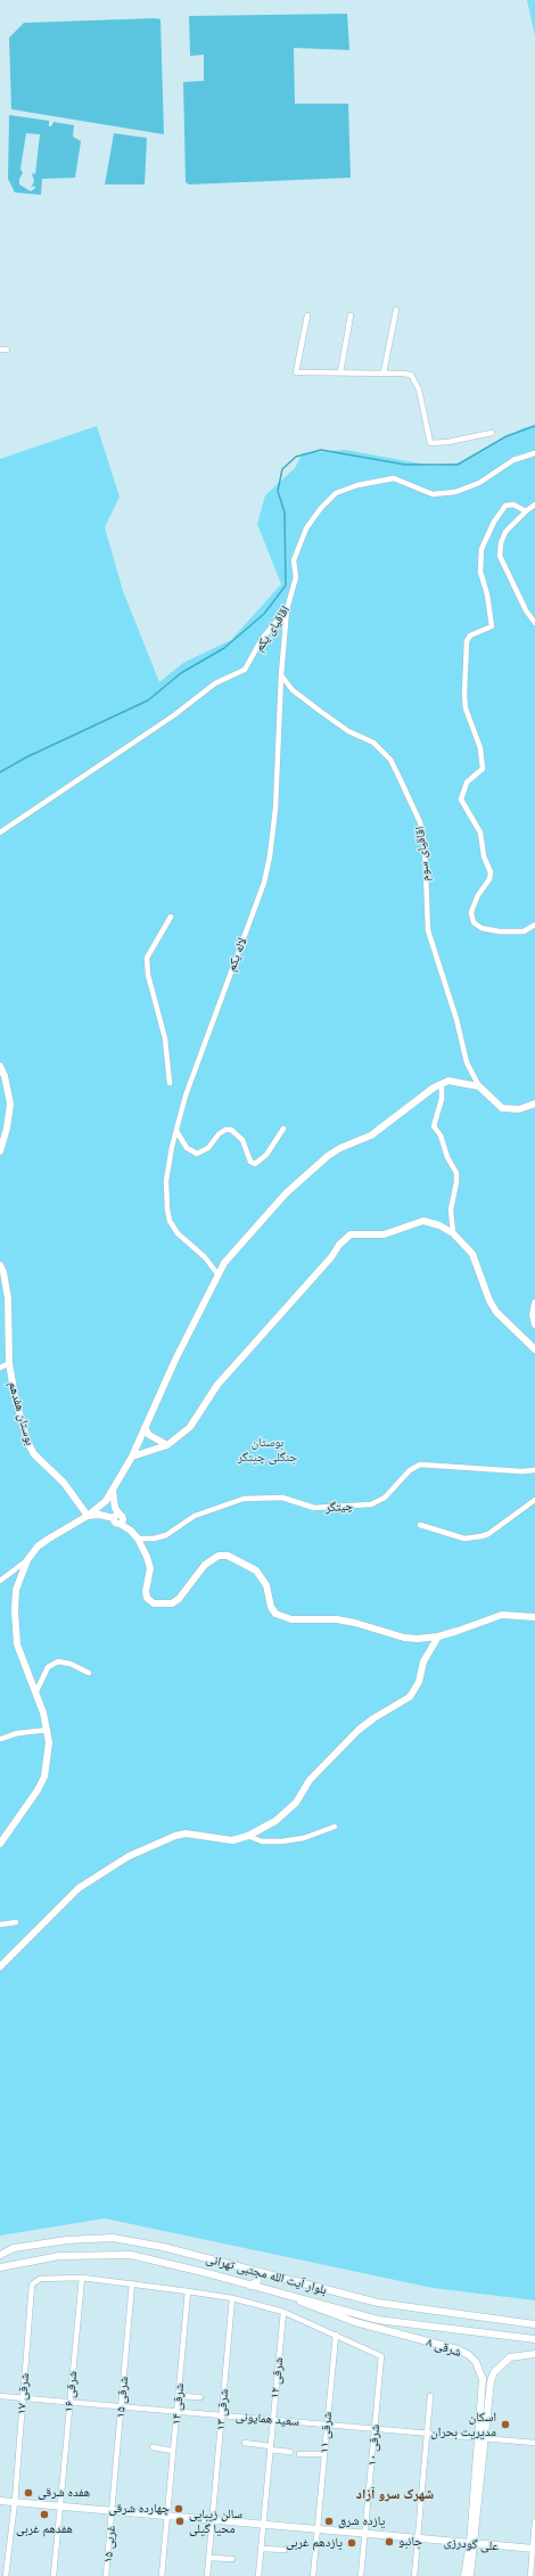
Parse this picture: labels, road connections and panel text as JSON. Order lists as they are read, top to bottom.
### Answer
{
  "streets": {
    "street": [
      "اقاقیای یکم",
      "اقاقیای سوم",
      "لاله یکم",
      "بوستان هفدهم",
      "چیتگر",
      "بلوار آیت الله مجتبی تهرانی",
      "۸ شرقی",
      "۱۲ شرقی",
      "۱۶ شرقی",
      "۱۷ شرقی",
      "۱۵ شرقی",
      "۱۴ شرقی",
      "۱۳ شرقی",
      "سعید همایونی",
      "۱۱ شرقی",
      "۱۰ شرقی",
      "۱۵ غربی",
      "علی گودرزی"
    ]
  },
  "crossings": [
    ["اقاقیای یکم", "لاله یکم"],
    ["اقاقیای سوم", "لاله یکم"],
    ["بلوار آیت الله مجتبی تهرانی", "۸ شرقی"],
    ["۸ شرقی", "سعید همایونی"],
    ["۸ شرقی", "علی گودرزی"],
    ["۱۲ شرقی", "سعید همایونی"],
    ["۱۲ شرقی", "علی گودرزی"],
    ["۱۶ شرقی", "۱۷ شرقی"],
    ["۱۶ شرقی", "سعید همایونی"],
    ["۱۶ شرقی", "علی گودرزی"],
    ["۱۷ شرقی", "سعید همایونی"],
    ["۱۷ شرقی", "علی گودرزی"],
    ["۱۵ شرقی", "سعید همایونی"],
    ["۱۵ شرقی", "۱۵ غربی"],
    ["۱۵ شرقی", "علی گودرزی"],
    ["۱۴ شرقی", "سعید همایونی"],
    ["۱۴ شرقی", "علی گودرزی"],
    ["۱۳ شرقی", "سعید همایونی"],
    ["۱۳ شرقی", "علی گودرزی"],
    ["سعید همایونی", "۱۱ شرقی"],
    ["سعید همایونی", "۱۰ شرقی"],
    ["۱۱ شرقی", "۱۰ شرقی"],
    ["۱۱ شرقی", "علی گودرزی"],
    ["۱۰ شرقی", "علی گودرزی"],
    ["۱۵ غربی", "علی گودرزی"]
  ],
  "districts": ["شهرک سرو آزاد"],
  "parks": ["بوستان جنگلی چیتگر"],
  "places": [
    "اسکان مدیریت بحران",
    "هفده شرقی",
    "چهارده شرقی",
    "هفدهم غربی",
    "سالن زیبایی محیا گیلی",
    "یازده شرق",
    "جانبو",
    "یازدهم غربی"
  ]
}
